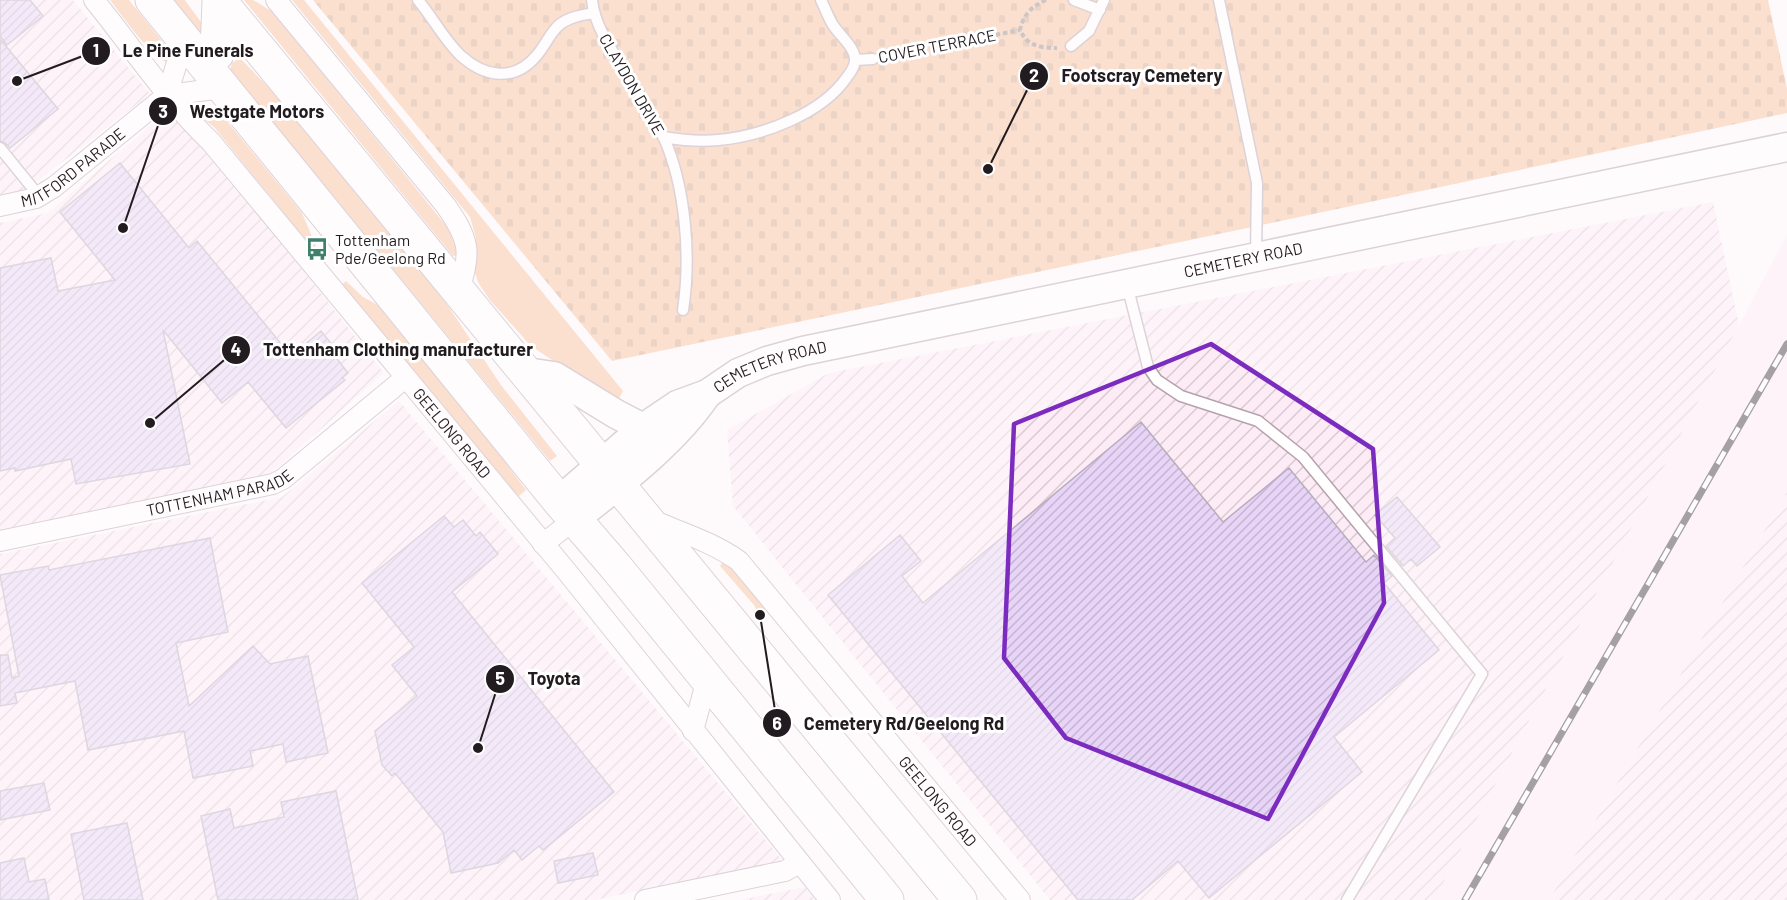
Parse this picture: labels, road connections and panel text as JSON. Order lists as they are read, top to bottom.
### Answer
{
  "streets": {
    "highway": ["GEELONG ROAD"],
    "street": ["MITFORD PARADE", "CEMETERY ROAD", "TOTTENHAM PARADE"],
    "lane": ["COVER TERRACE", "CLAYDON DRIVE"]
  },
  "crossings": [
    ["MITFORD PARADE", "GEELONG ROAD"],
    ["CEMETERY ROAD", "GEELONG ROAD"],
    ["GEELONG ROAD", "TOTTENHAM PARADE"]
  ],
  "places": {
    "other": [
      "Le Pine Funerals",
      "Footscray Cemetery",
      "Westgate Motors",
      "Tottenham Clothing manufacturer",
      "Cemetery Rd/Geelong Rd",
      "Toyota"
    ],
    "bus stop": ["Tottenham Pde/Geelong Rd"]
  }
}
